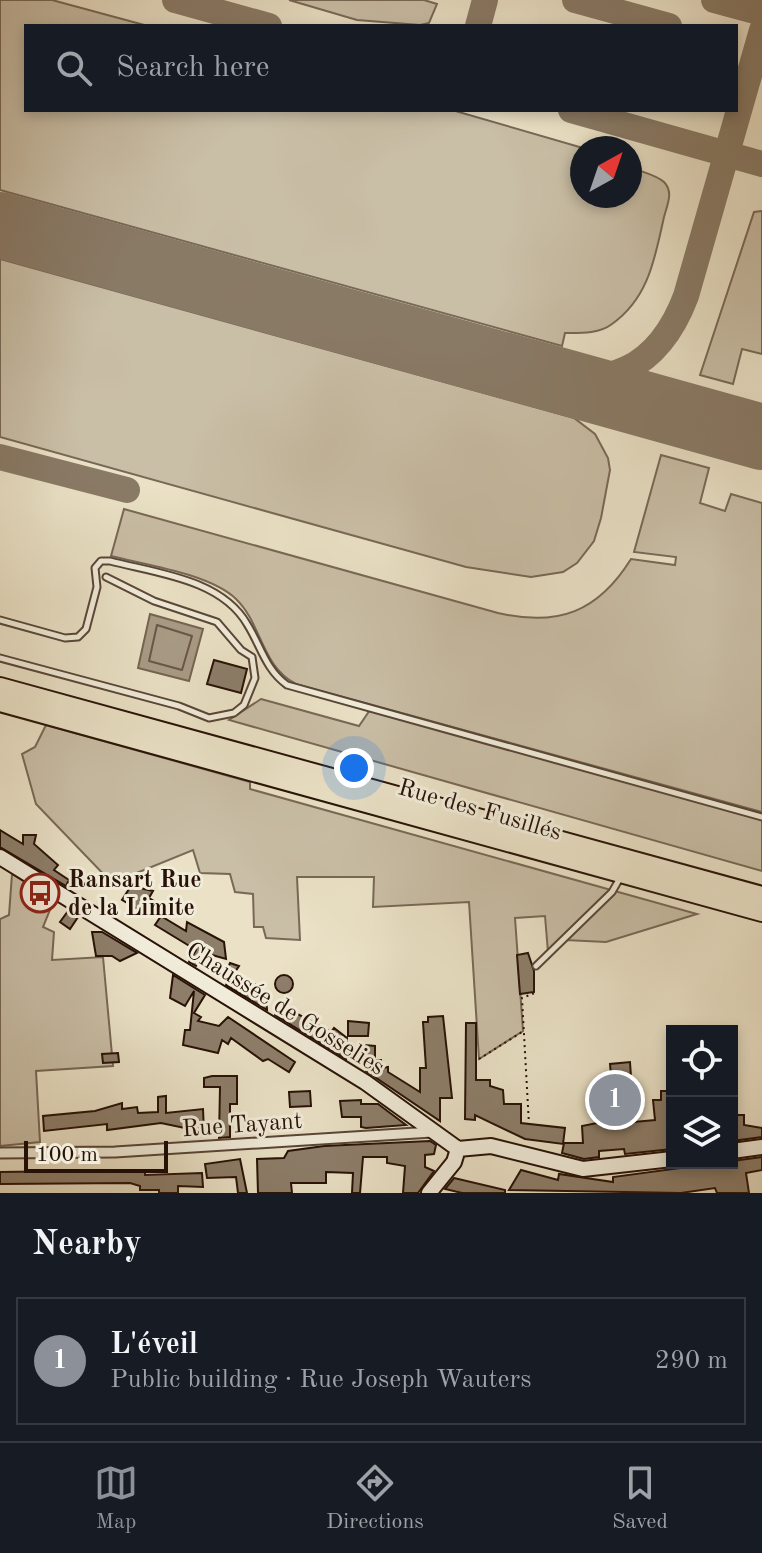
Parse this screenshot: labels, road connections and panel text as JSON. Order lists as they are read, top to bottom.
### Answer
{
  "streets": {
    "highway": ["Rue des Fusillés"],
    "street": ["Chaussée de Gosselies", "Rue Tayant"]
  },
  "crossings": [
    ["Chaussée de Gosselies", "Rue Tayant"]
  ],
  "places": {
    "bus stop": ["Ransart Rue de la Limite"]
  },
  "scale_bar": "100 m",
  "north": "top right",
  "page": {
    "search": "Search here",
    "pins": "1",
    "scale": "100 m",
    "heading": "Nearby",
    "list": [
      {
        "mark": "1",
        "name": "L'éveil",
        "note": "Public building · Rue Joseph Wauters",
        "value": "290 m"
      }
    ],
    "nav": ["Map", "Directions", "Saved"]
  }
}
